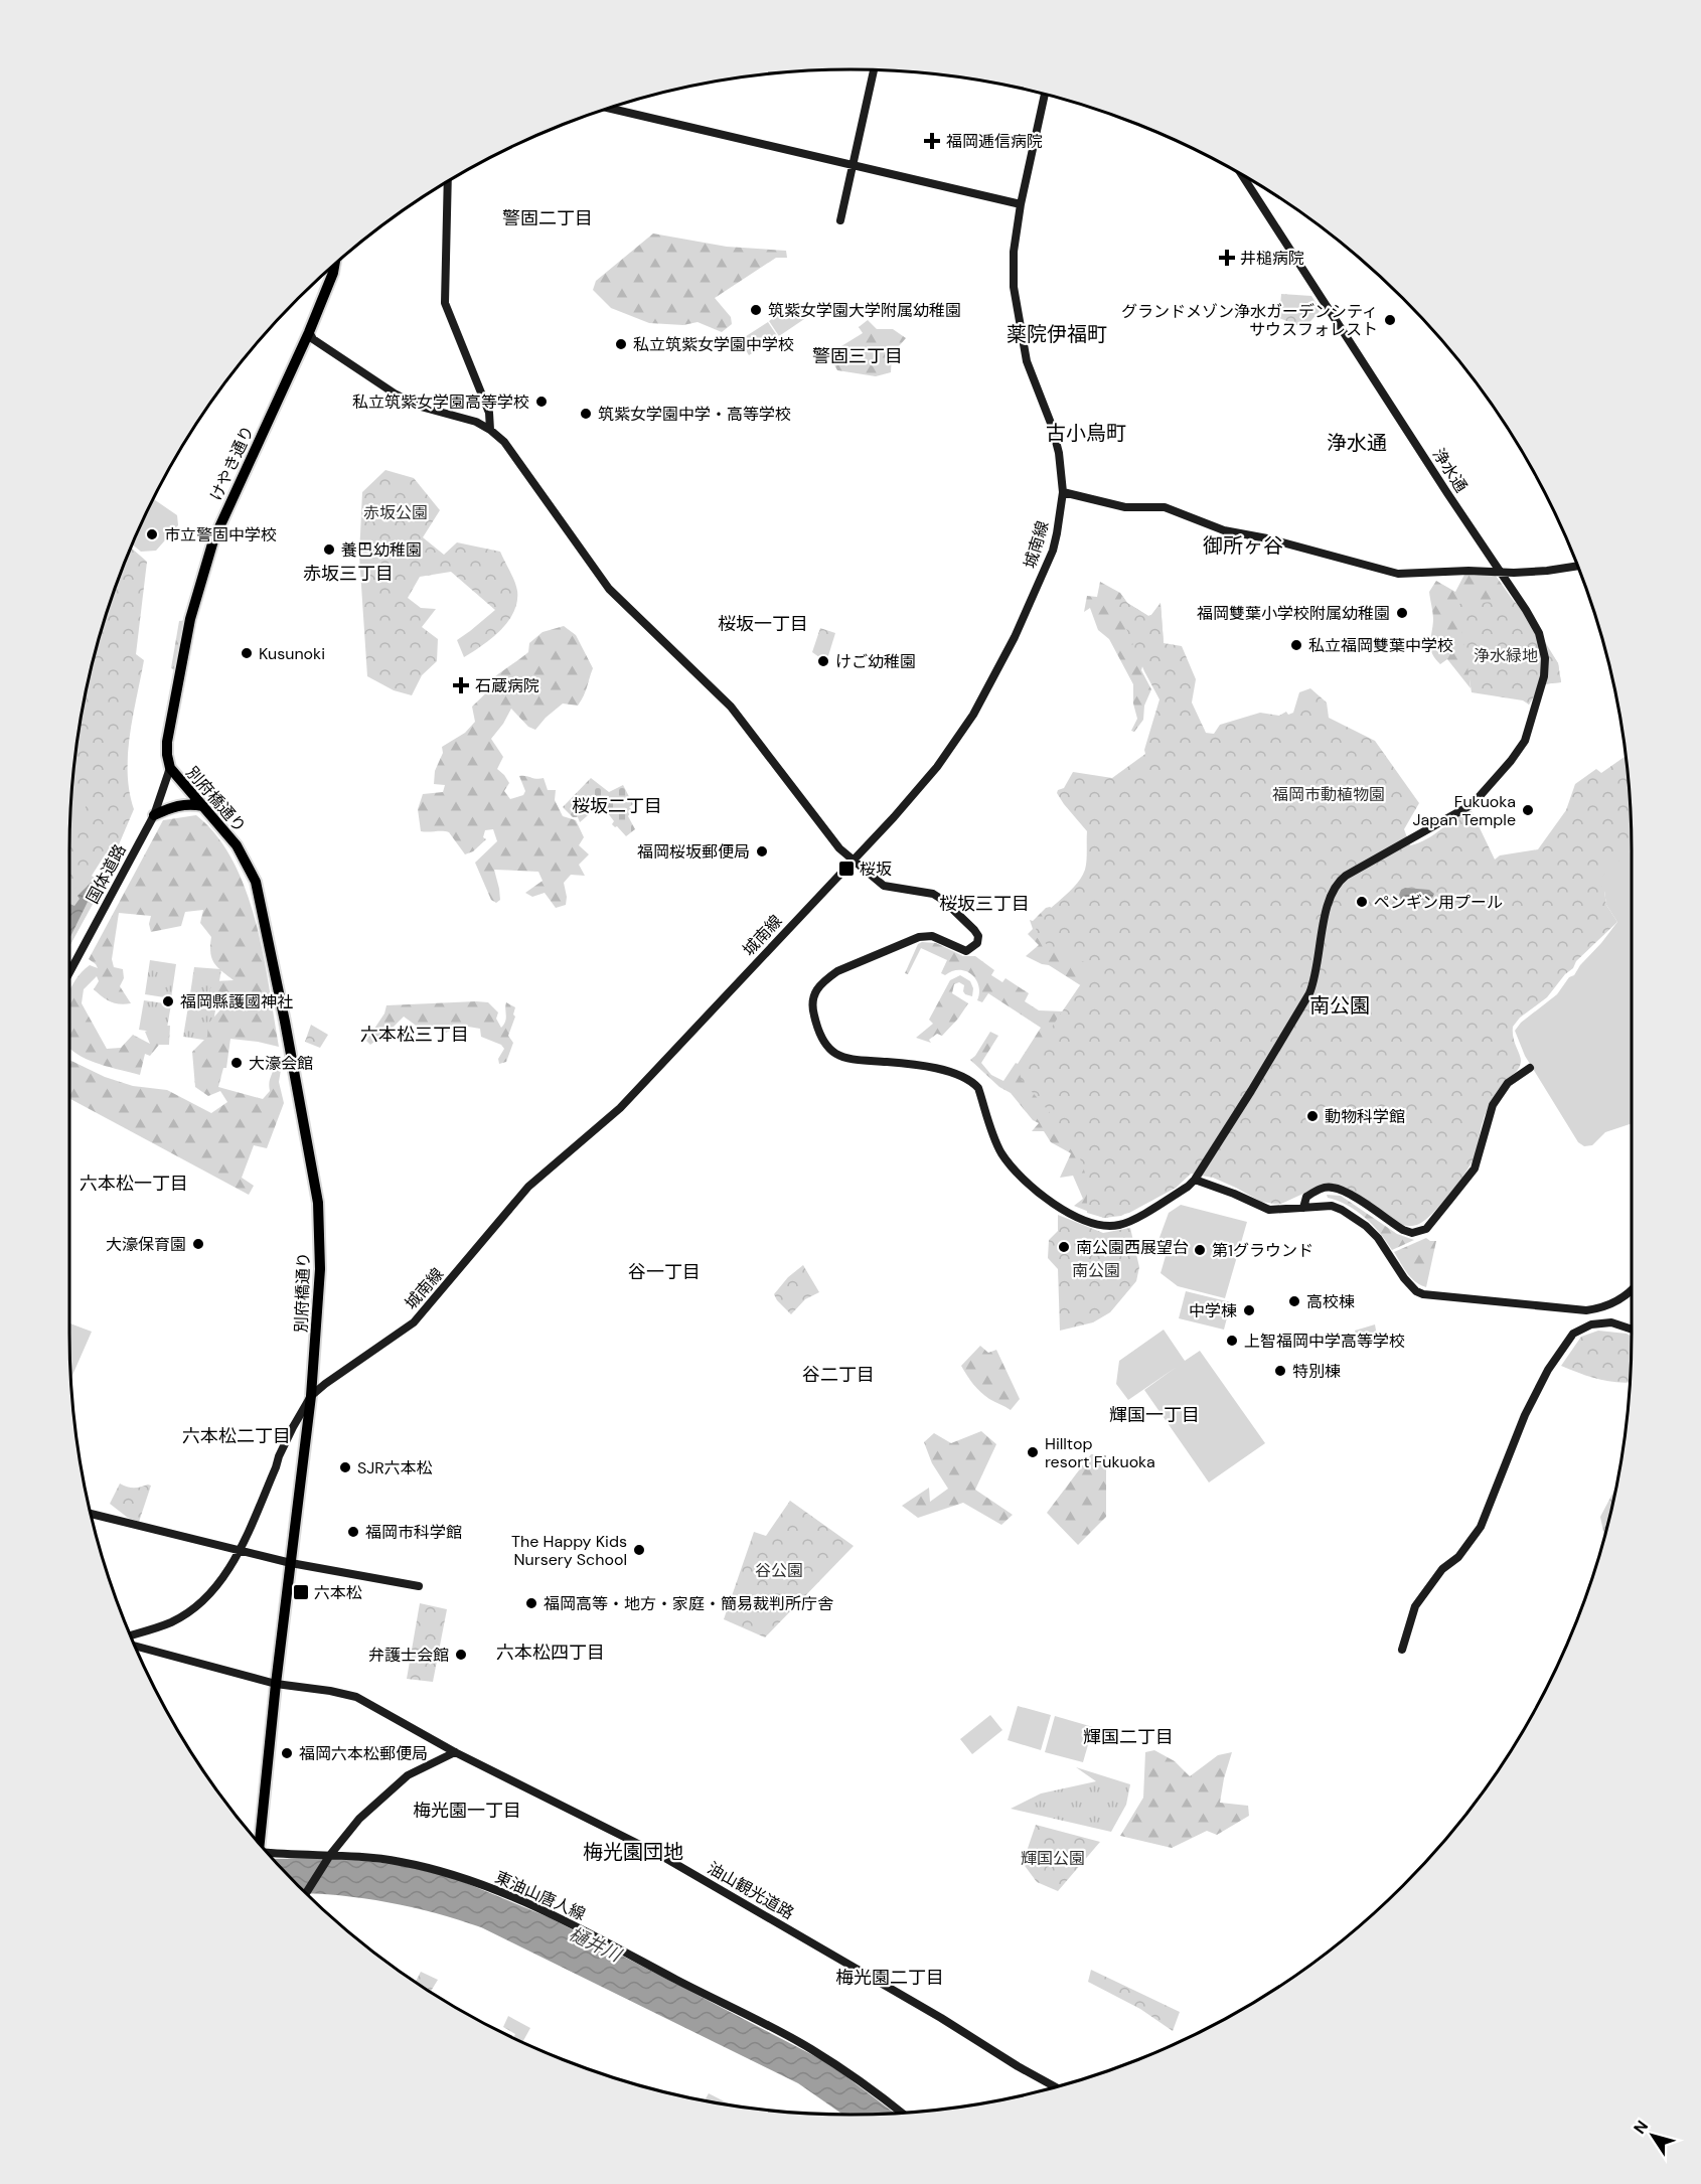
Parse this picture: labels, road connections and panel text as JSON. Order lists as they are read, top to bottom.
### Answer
{
  "streets": {
    "highway": ["けやき通り", "別府橋通り"],
    "street": [
      "浄水通",
      "城南線",
      "国体道路",
      "油山観光道路",
      "東油山唐人線"
    ]
  },
  "crossings": [
    ["けやき通り", "別府橋通り"],
    ["けやき通り", "国体道路"],
    ["城南線", "別府橋通り"],
    ["別府橋通り", "国体道路"],
    ["別府橋通り", "油山観光道路"]
  ],
  "districts": [
    "警固二丁目",
    "薬院伊福町",
    "警固三丁目",
    "古小烏町",
    "浄水通",
    "御所ヶ谷",
    "赤坂三丁目",
    "桜坂一丁目",
    "桜坂二丁目",
    "桜坂三丁目",
    "南公園",
    "六本松三丁目",
    "六本松一丁目",
    "谷一丁目",
    "谷二丁目",
    "輝国一丁目",
    "六本松二丁目",
    "六本松四丁目",
    "輝国二丁目",
    "梅光園一丁目",
    "梅光園団地",
    "梅光園二丁目"
  ],
  "water": ["樋井川"],
  "parks": [
    "赤坂公園",
    "浄水緑地",
    "福岡市動植物園",
    "南公園",
    "谷公園",
    "輝国公園"
  ],
  "places": {
    "health": ["福岡逓信病院", "井槌病院", "石蔵病院"],
    "other": [
      "筑紫女学園大学附属幼稚園",
      "グランドメゾン浄水ガーデンシティ サウスフォレスト",
      "私立筑紫女学園中学校",
      "私立筑紫女学園高等学校",
      "筑紫女学園中学・高等学校",
      "市立警固中学校",
      "養巴幼稚園",
      "福岡雙葉小学校附属幼稚園",
      "私立福岡雙葉中学校",
      "Kusunoki",
      "けご幼稚園",
      "Fukuoka Japan Temple",
      "福岡桜坂郵便局",
      "ペンギン用プール",
      "福岡縣護國神社",
      "大濠会館",
      "動物科学館",
      "大濠保育園",
      "南公園西展望台",
      "第1グラウンド",
      "高校棟",
      "中学棟",
      "上智福岡中学高等学校",
      "特別棟",
      "Hilltop resort Fukuoka",
      "SJR六本松",
      "福岡市科学館",
      "The Happy Kids Nursery School",
      "福岡高等・地方・家庭・簡易裁判所庁舎",
      "弁護士会館",
      "福岡六本松郵便局"
    ],
    "transit": ["桜坂", "六本松"]
  },
  "north": "top left"
}
